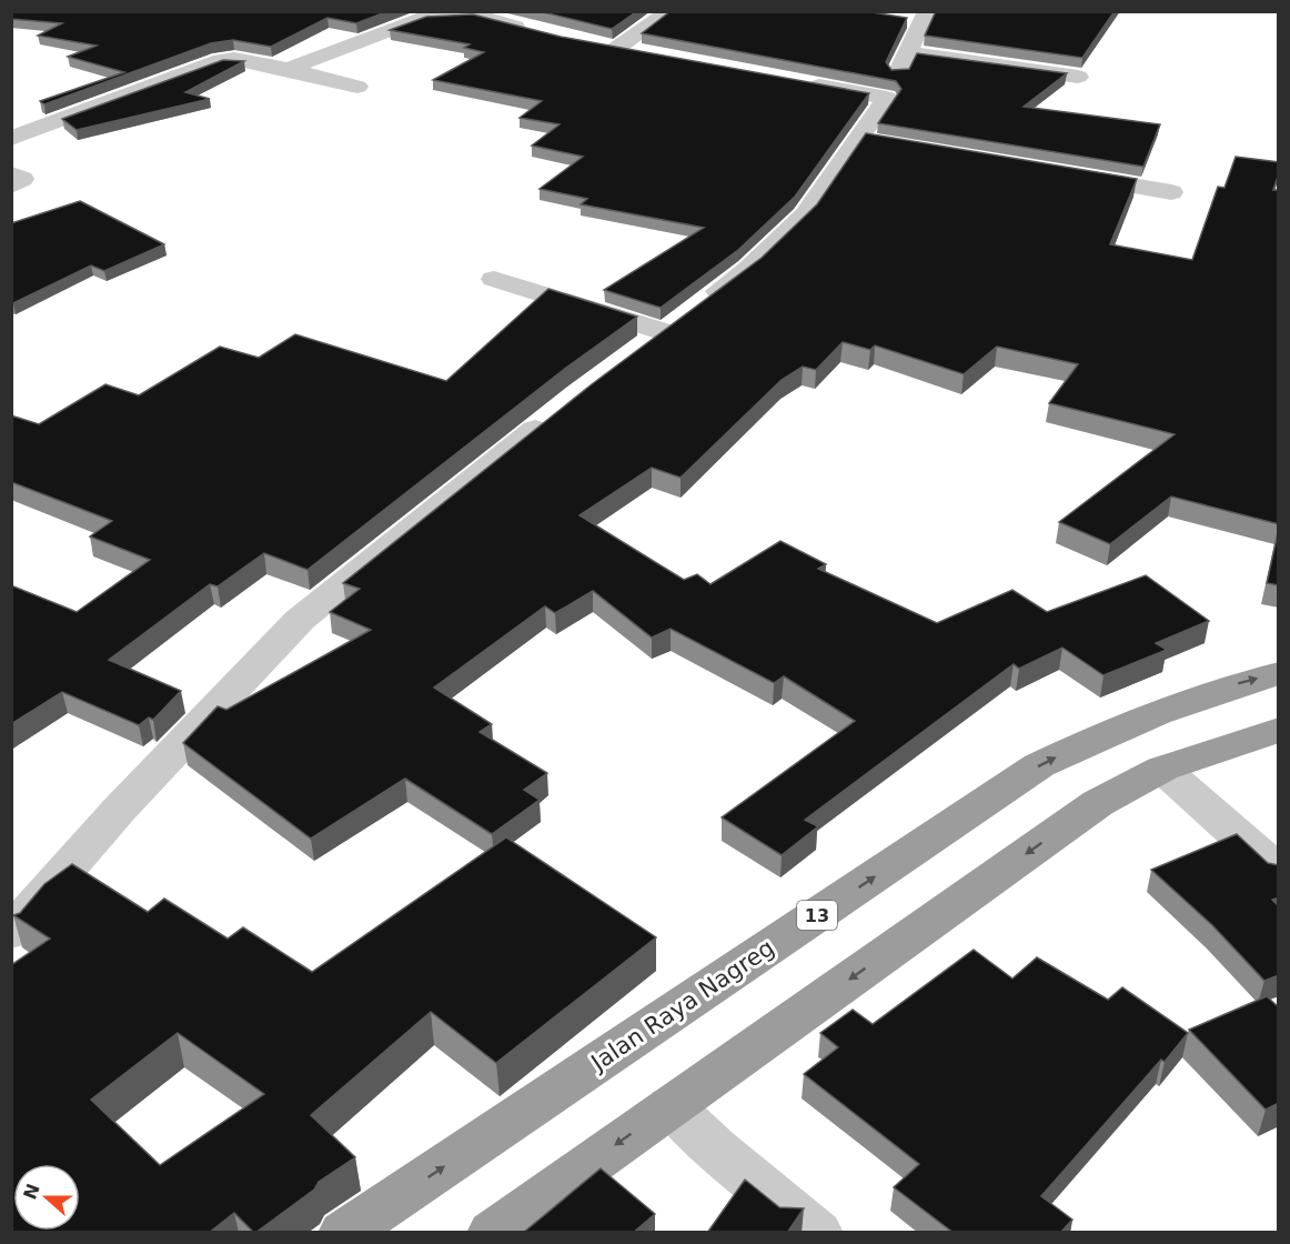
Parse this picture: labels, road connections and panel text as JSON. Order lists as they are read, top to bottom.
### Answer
{
  "streets": {
    "highway": ["13", "Jalan Raya Nagreg"]
  },
  "north": "left"
}
